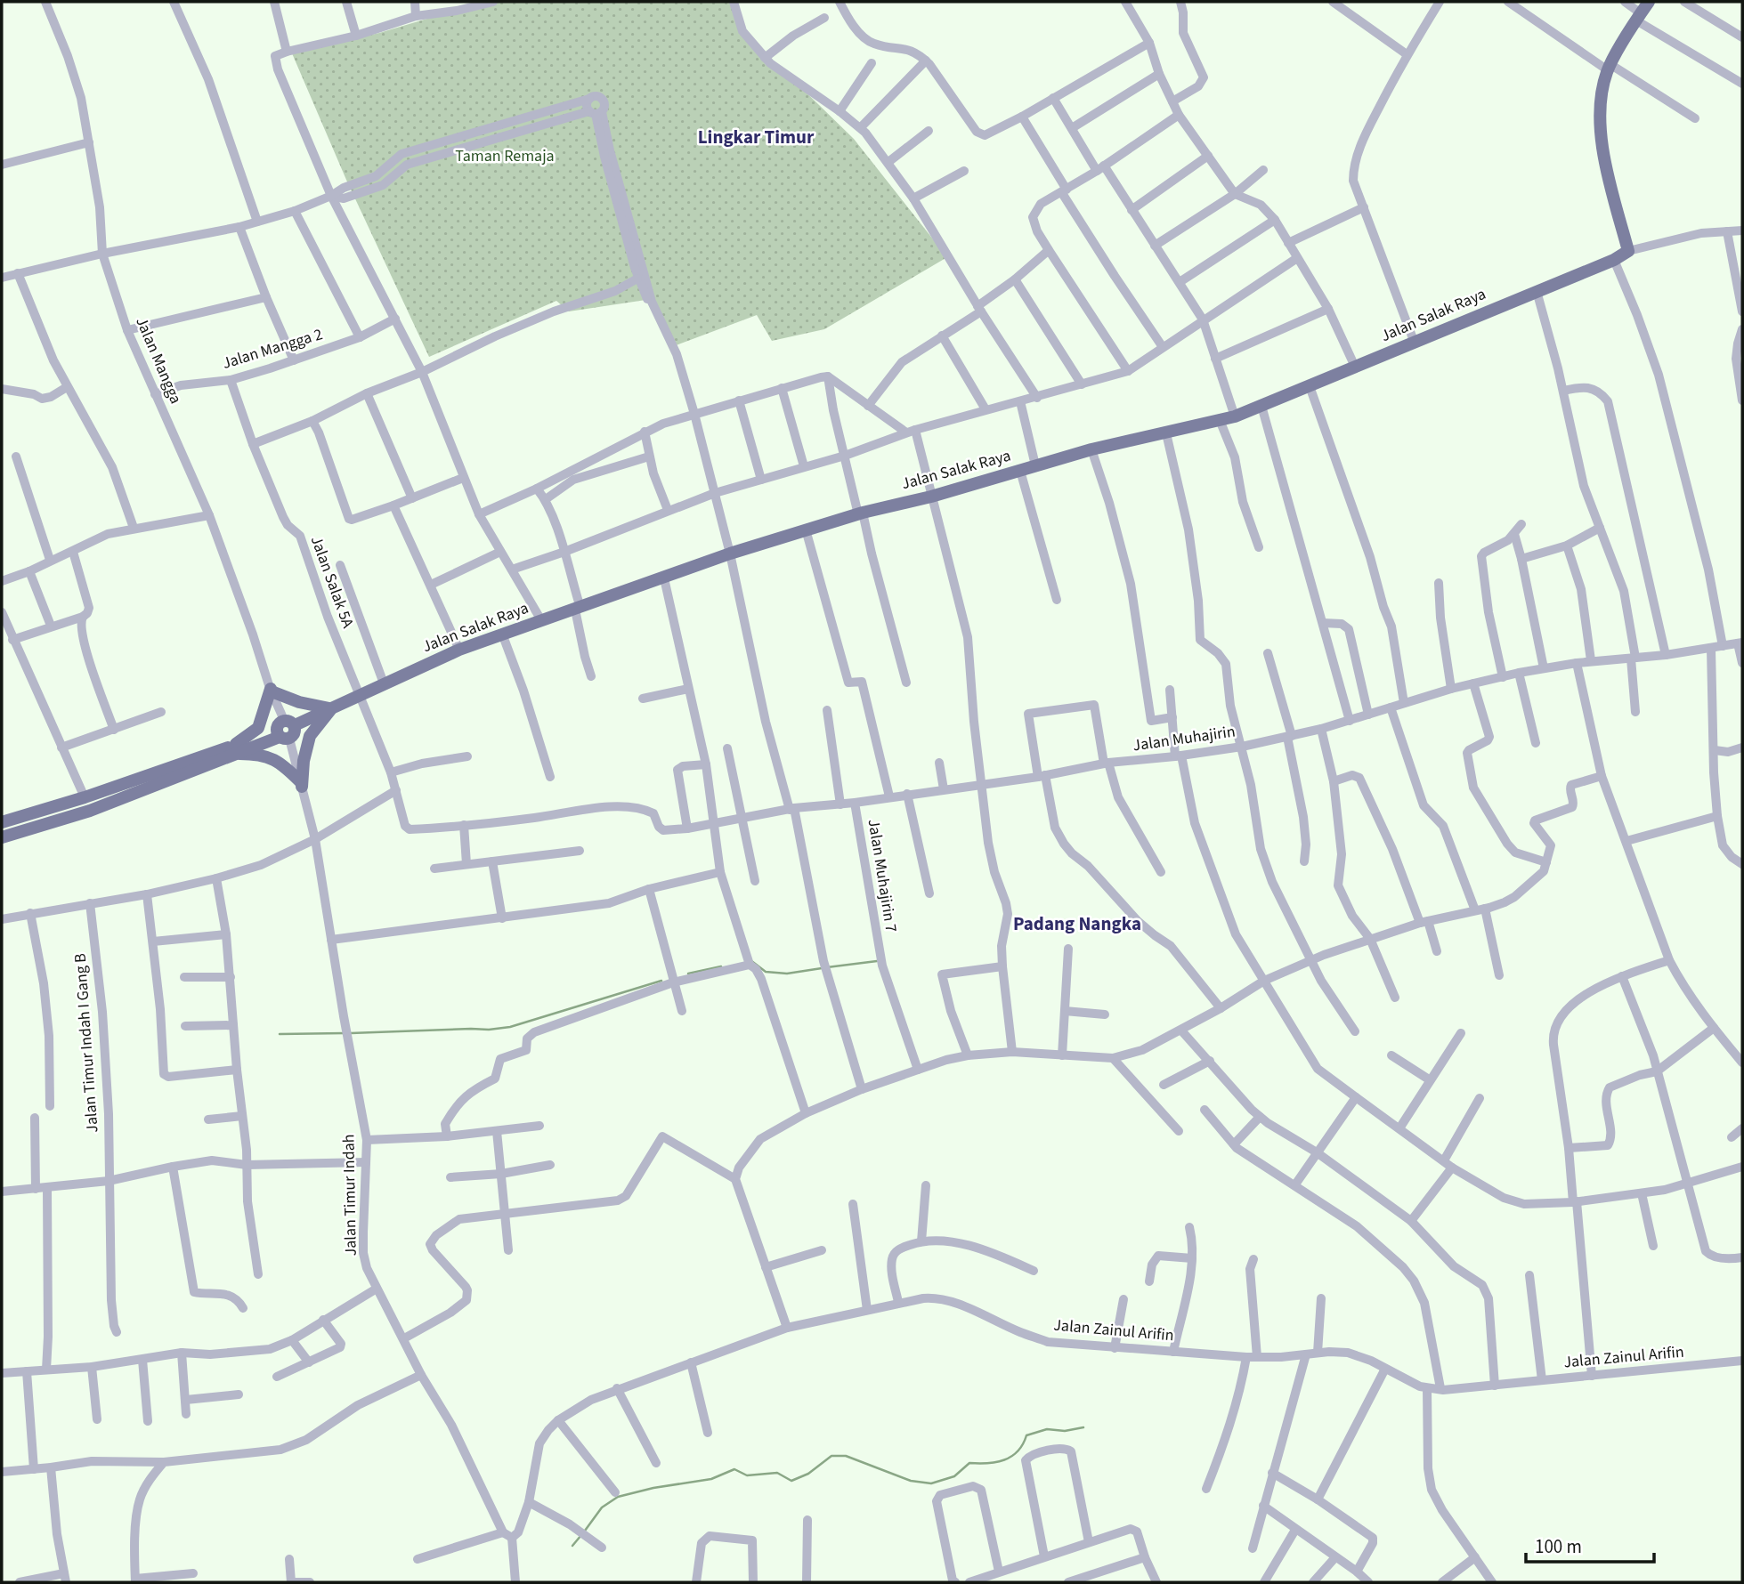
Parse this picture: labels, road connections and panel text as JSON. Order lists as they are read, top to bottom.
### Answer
{
  "streets": {
    "main road": ["Jalan Salak Raya"],
    "street": [
      "Jalan Mangga 2",
      "Jalan Mangga",
      "Jalan Salak 5A",
      "Jalan Muhajirin",
      "Jalan Muhajirin 7",
      "Jalan Timur Indah I Gang B",
      "Jalan Timur Indah",
      "Jalan Zainul Arifin"
    ]
  },
  "crossings": [
    ["Jalan Salak Raya", "Jalan Mangga"],
    ["Jalan Salak Raya", "Jalan Salak 5A"],
    ["Jalan Salak Raya", "Jalan Timur Indah"],
    ["Jalan Mangga 2", "Jalan Mangga"],
    ["Jalan Mangga 2", "Jalan Salak 5A"],
    ["Jalan Mangga", "Jalan Timur Indah"],
    ["Jalan Salak 5A", "Jalan Muhajirin"],
    ["Jalan Muhajirin", "Jalan Muhajirin 7"],
    ["Jalan Timur Indah", "Jalan Zainul Arifin"]
  ],
  "districts": ["Lingkar Timur", "Padang Nangka"],
  "parks": ["Taman Remaja"],
  "scale_bar": "100 m"
}
